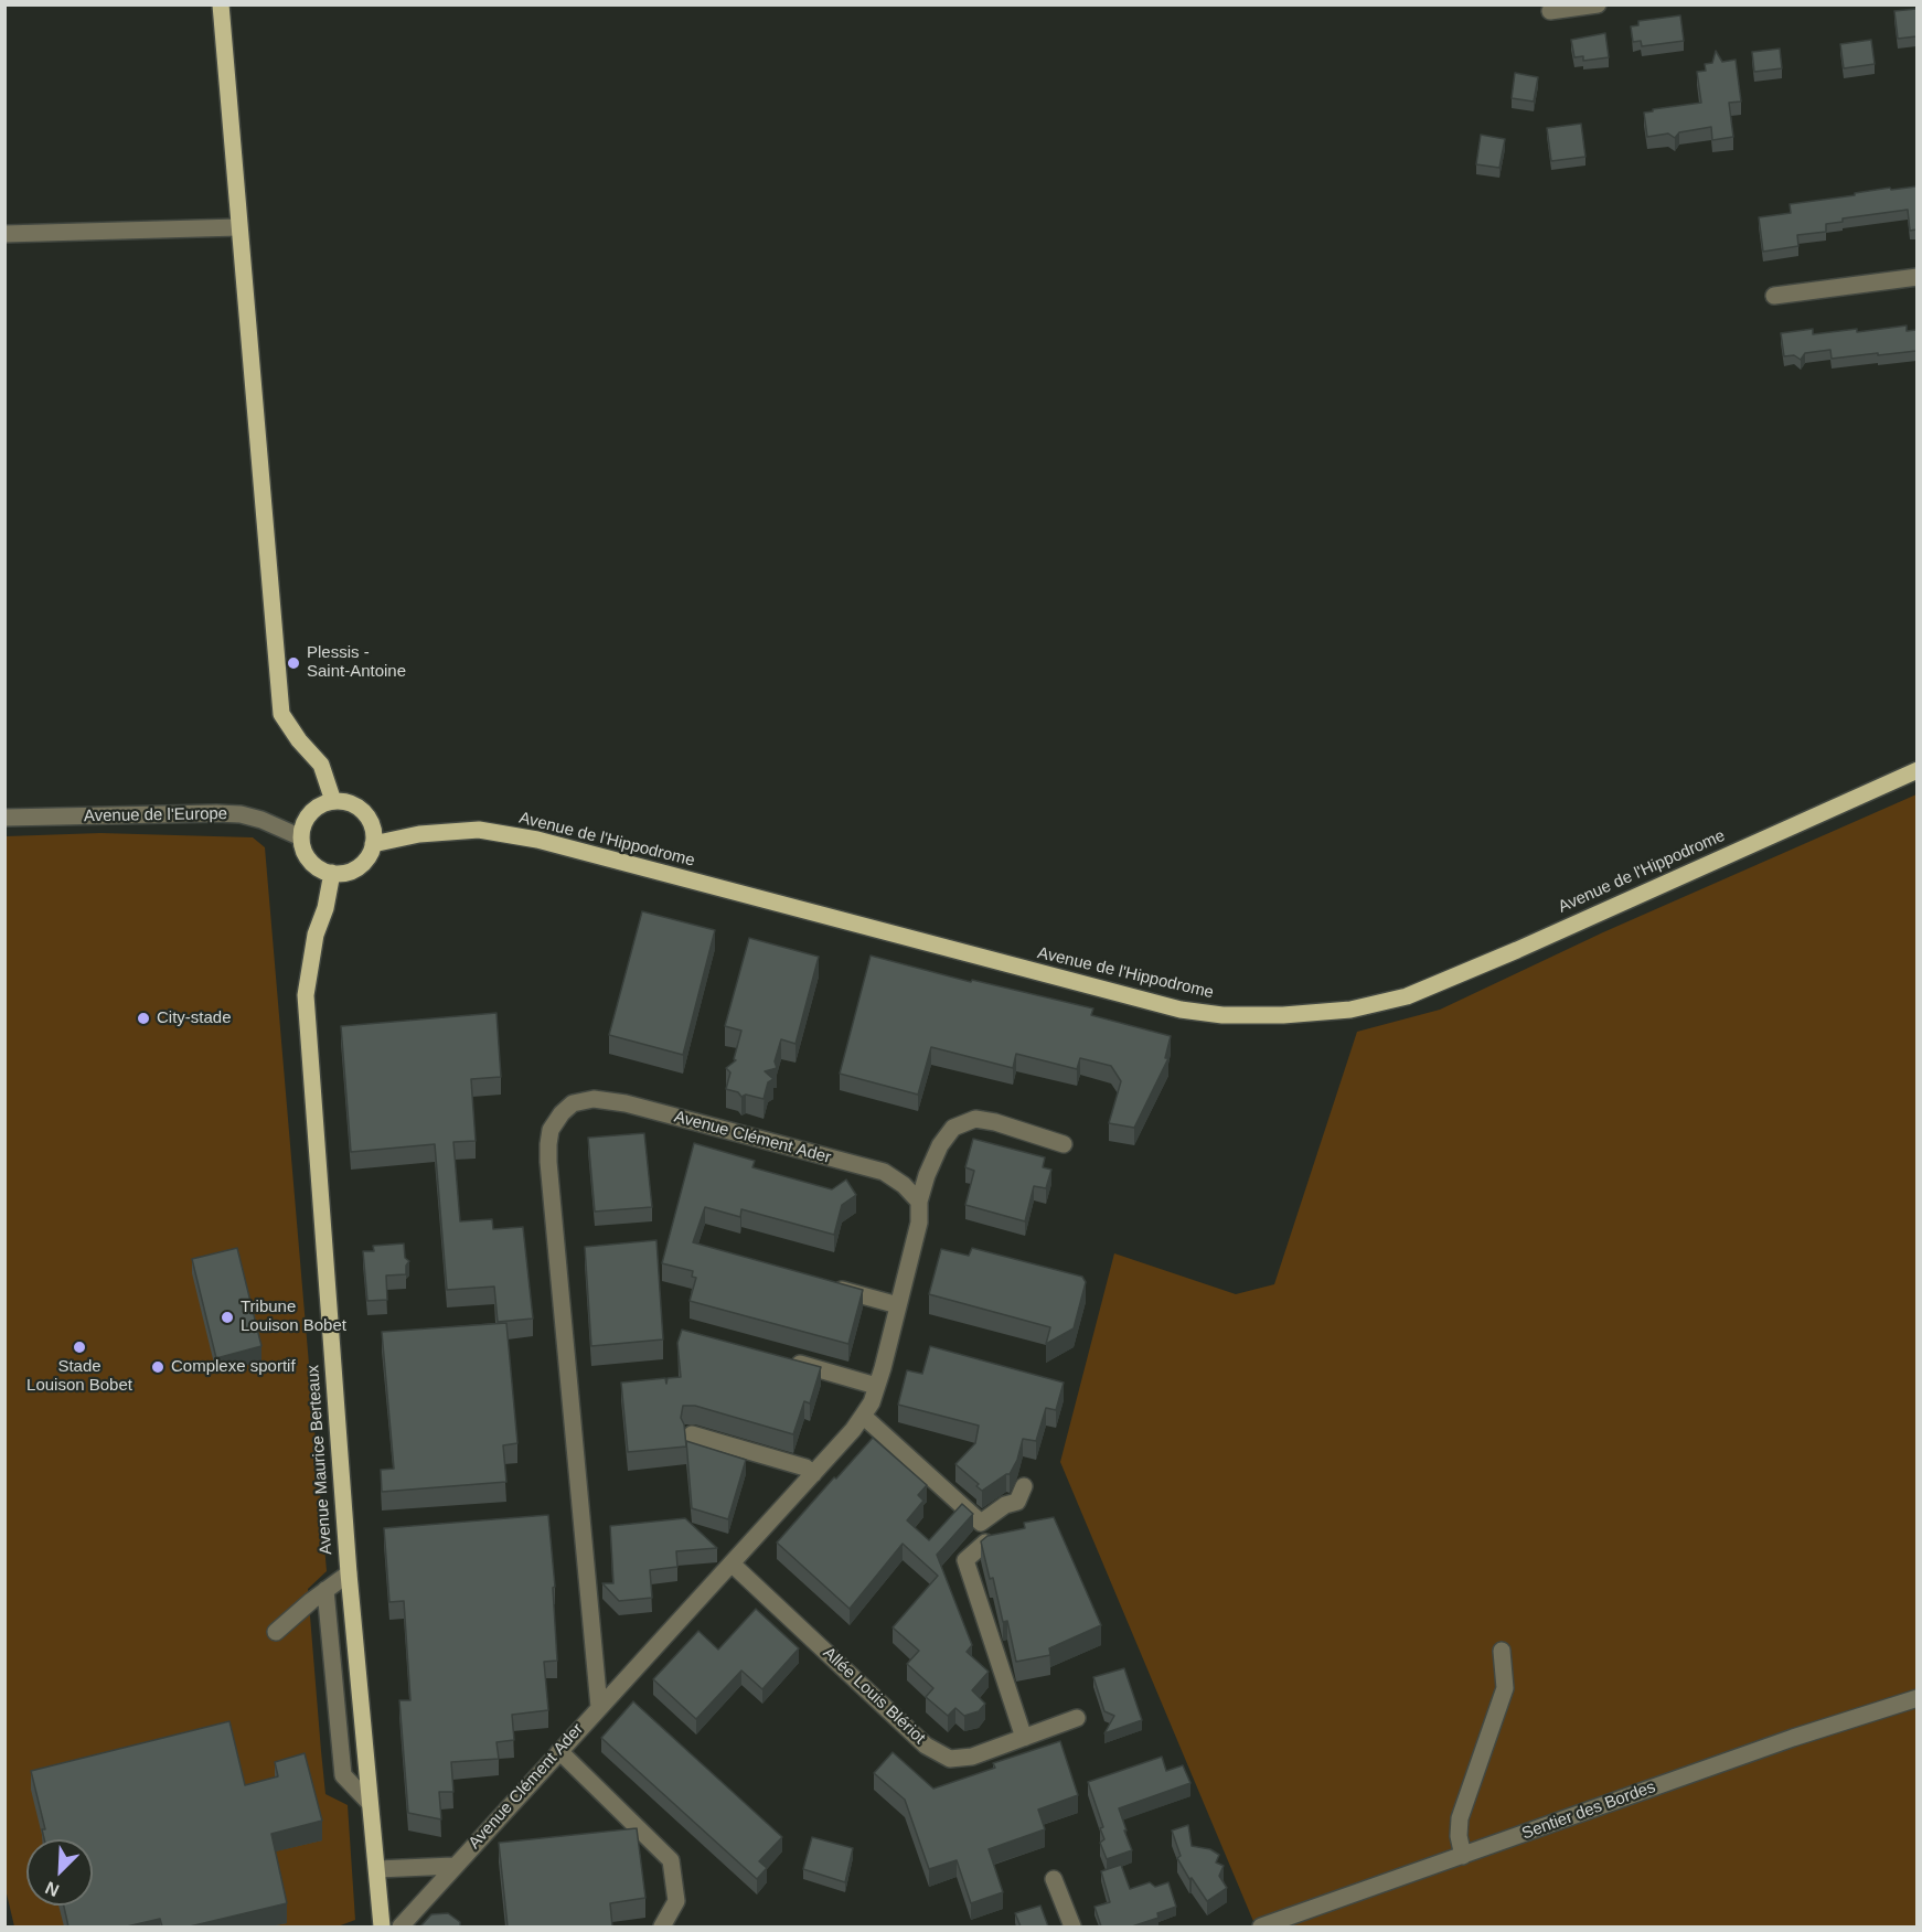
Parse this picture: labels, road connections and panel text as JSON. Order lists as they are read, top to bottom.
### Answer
{
  "streets": {
    "main road": ["Avenue de l'Hippodrome", "Avenue Maurice Berteaux"],
    "street": [
      "Avenue de l'Europe",
      "Avenue Clément Ader",
      "Allée Louis Blériot",
      "Sentier des Bordes"
    ]
  },
  "crossings": [
    ["Avenue de l'Europe", "Avenue de l'Hippodrome"],
    ["Avenue de l'Europe", "Avenue Maurice Berteaux"],
    ["Avenue de l'Hippodrome", "Avenue Maurice Berteaux"],
    ["Avenue Clément Ader", "Allée Louis Blériot"]
  ],
  "places": [
    "Plessis - Saint-Antoine",
    "City-stade",
    "Tribune Louison Bobet",
    "Stade Louison Bobet",
    "Complexe sportif"
  ],
  "north": "bottom left"
}
